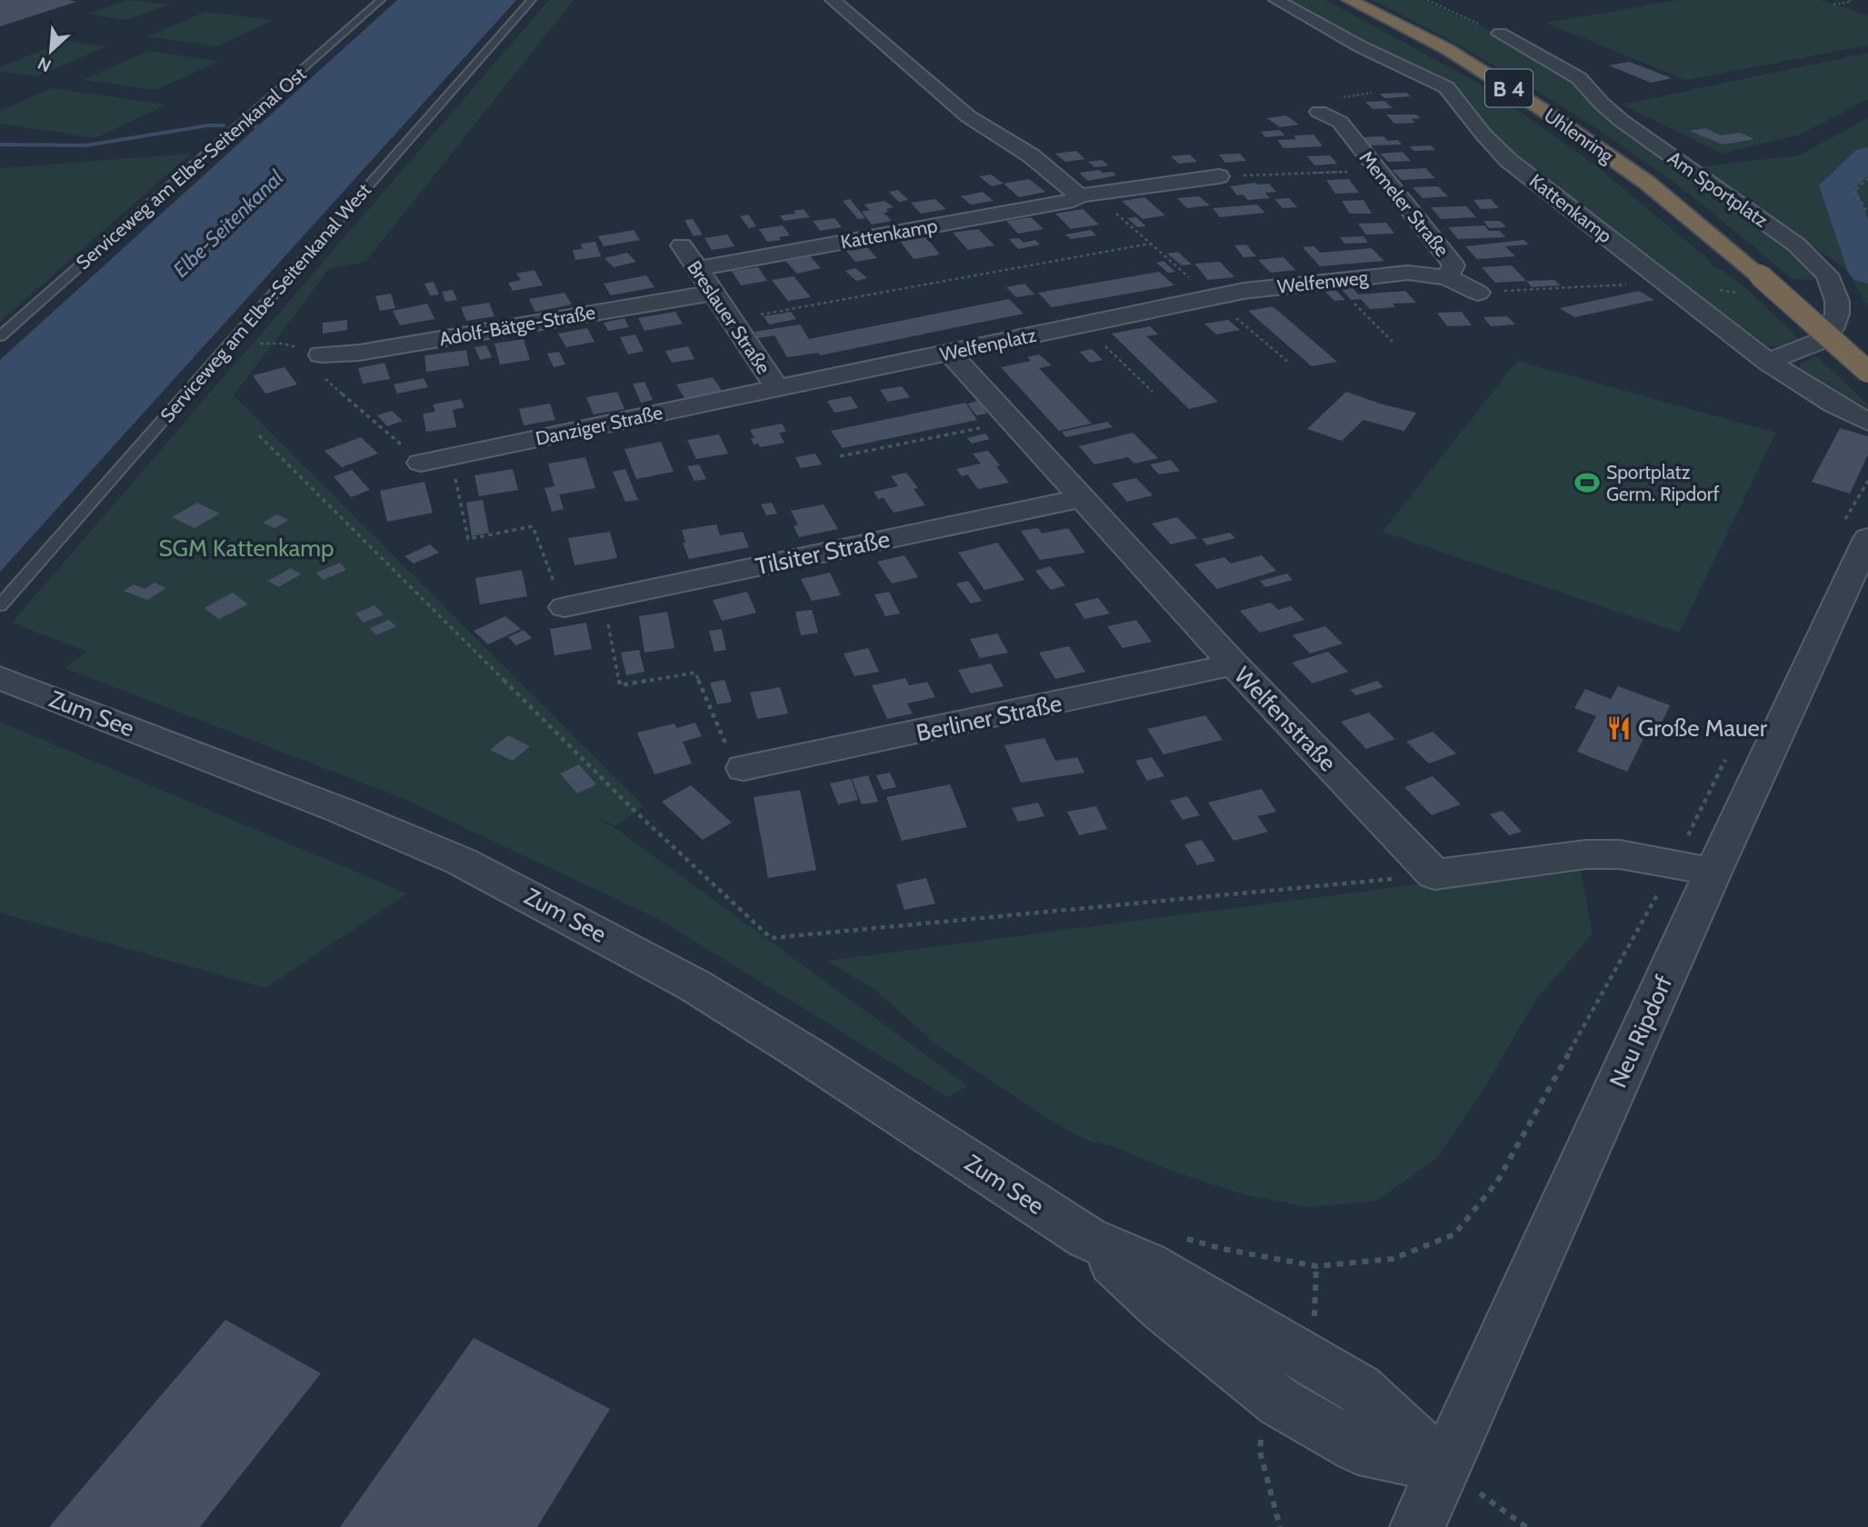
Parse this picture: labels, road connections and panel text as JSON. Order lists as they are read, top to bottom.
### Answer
{
  "streets": {
    "highway": ["B 4", "Uhlenring"],
    "street": [
      "Am Sportplatz",
      "Memeler Straße",
      "Kattenkamp",
      "Welfenweg",
      "Breslauer Straße",
      "Adolf-Bätge-Straße",
      "Welfenplatz",
      "Danziger Straße",
      "Tilsiter Straße",
      "Zum See",
      "Berliner Straße",
      "Welfenstraße",
      "Neu Ripdorf"
    ],
    "lane": ["Serviceweg am Elbe-Seitenkanal Ost", "Serviceweg am Elbe-Seitenkanal West"]
  },
  "crossings": [
    ["Am Sportplatz", "Kattenkamp"],
    ["Memeler Straße", "Welfenweg"],
    ["Kattenkamp", "Breslauer Straße"],
    ["Welfenweg", "Welfenplatz"],
    ["Breslauer Straße", "Adolf-Bätge-Straße"],
    ["Breslauer Straße", "Welfenplatz"],
    ["Breslauer Straße", "Danziger Straße"],
    ["Welfenplatz", "Danziger Straße"],
    ["Welfenplatz", "Welfenstraße"],
    ["Tilsiter Straße", "Welfenstraße"],
    ["Zum See", "Neu Ripdorf"],
    ["Berliner Straße", "Welfenstraße"]
  ],
  "water": ["Elbe-Seitenkanal"],
  "parks": ["SGM Kattenkamp"],
  "places": {
    "sports": ["Sportplatz Germ. Ripdorf"],
    "restaurant": ["Große Mauer"]
  },
  "north": "bottom left"
}
